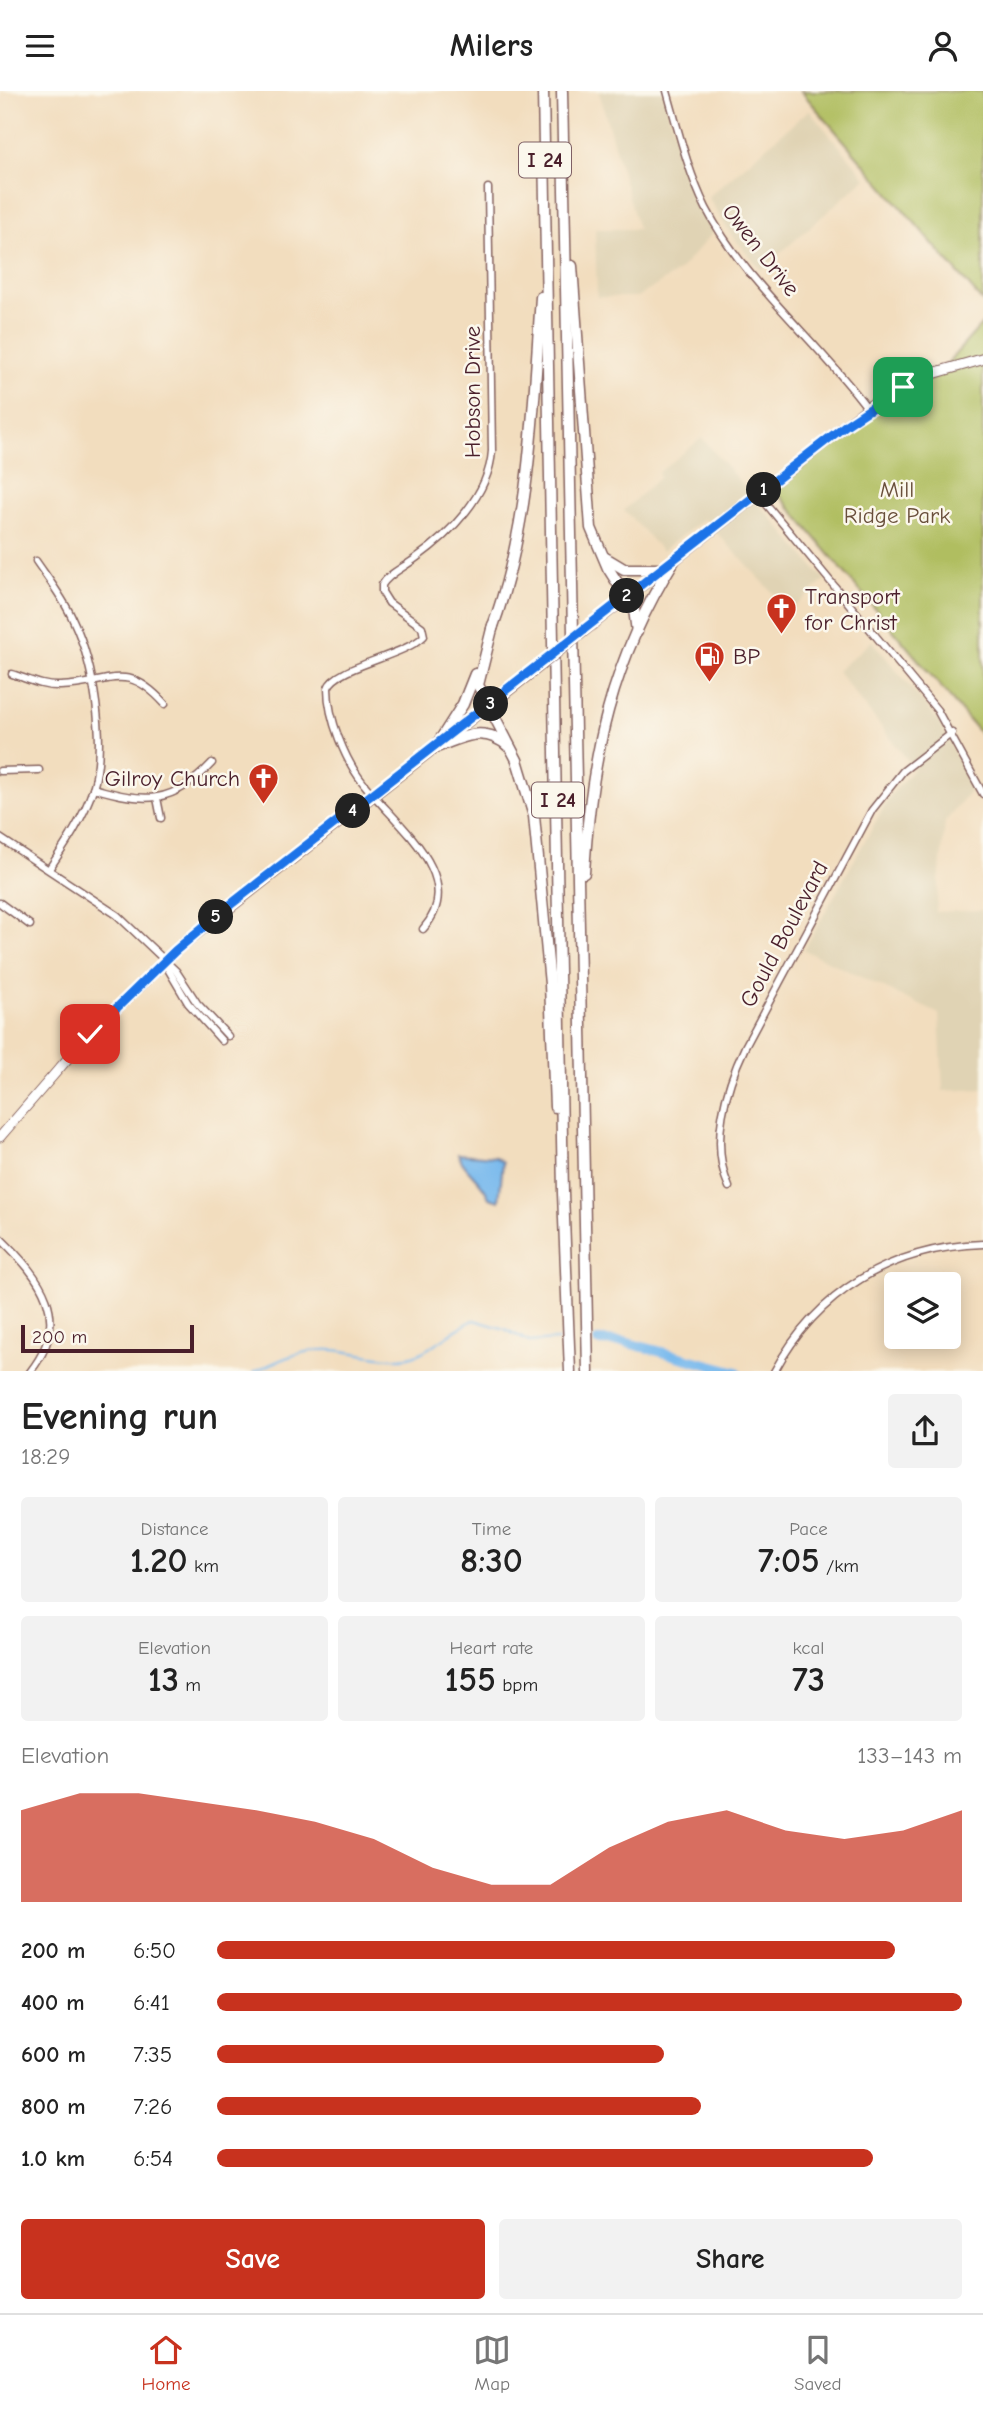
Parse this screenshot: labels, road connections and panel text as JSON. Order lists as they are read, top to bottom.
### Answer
{
  "streets": {
    "highway": ["I 24"],
    "street": ["Owen Drive", "Hobson Drive", "Gould Boulevard"]
  },
  "parks": ["Mill Ridge Park"],
  "places": {
    "church": ["Transport for Christ", "Gilroy Church"],
    "fuel station": ["BP"]
  },
  "scale_bar": "200 m",
  "page": {
    "header": "Milers",
    "pins": [
      "1",
      "2",
      "3",
      "4",
      "5"
    ],
    "scale": "200 m",
    "heading": ["Evening run", "18:29"],
    "stats": [
      ["Distance", "1.20 km"],
      ["Time", "8:30"],
      ["Pace", "7:05 /km"],
      ["Elevation", "13 m"],
      ["Heart rate", "155 bpm"],
      ["kcal", "73"]
    ],
    "chart": ["Elevation", "133–143 m"],
    "list": [
      {
        "name": "200 m",
        "note": "6:50"
      },
      {
        "name": "400 m",
        "note": "6:41"
      },
      {
        "name": "600 m",
        "note": "7:35"
      },
      {
        "name": "800 m",
        "note": "7:26"
      },
      {
        "name": "1.0 km",
        "note": "6:54"
      }
    ],
    "buttons": ["Save", "Share"],
    "tabs": ["Home", "Map", "Saved"]
  }
}
